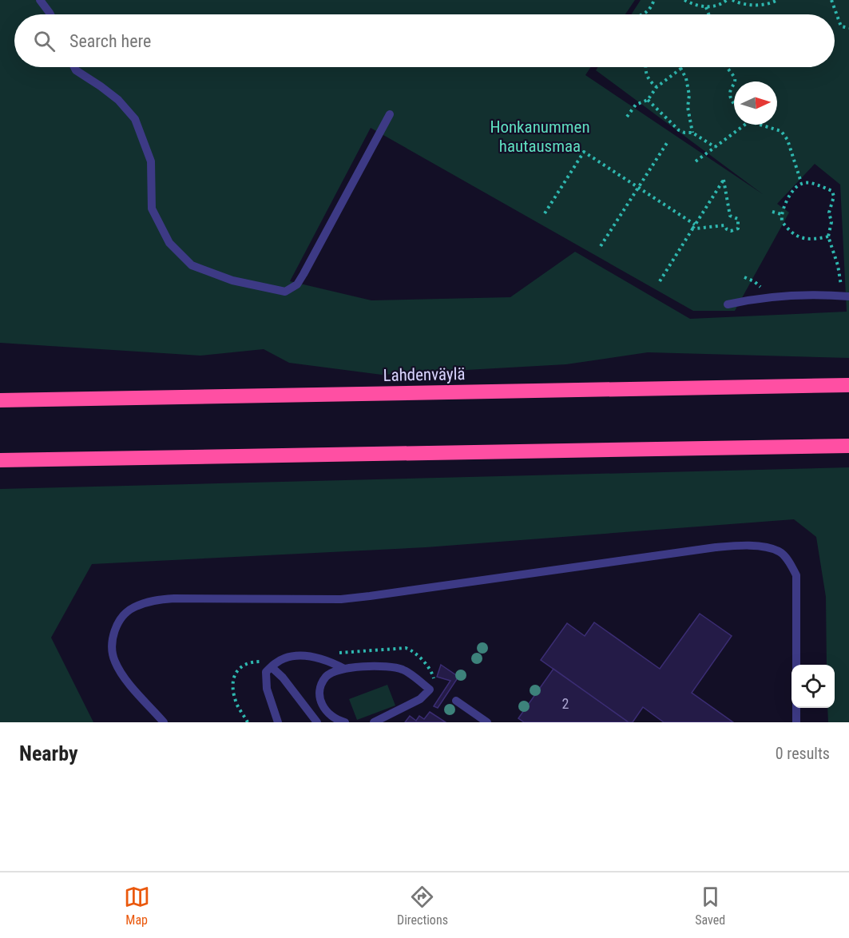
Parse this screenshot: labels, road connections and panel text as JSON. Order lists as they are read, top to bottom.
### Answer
{
  "streets": {
    "highway": ["Lahdenväylä"]
  },
  "parks": ["Honkanummen hautausmaa"],
  "house_numbers": ["2"],
  "north": "right",
  "page": {
    "search": "Search here",
    "heading": ["Nearby", "0 results"],
    "nav": ["Map", "Directions", "Saved"]
  }
}
